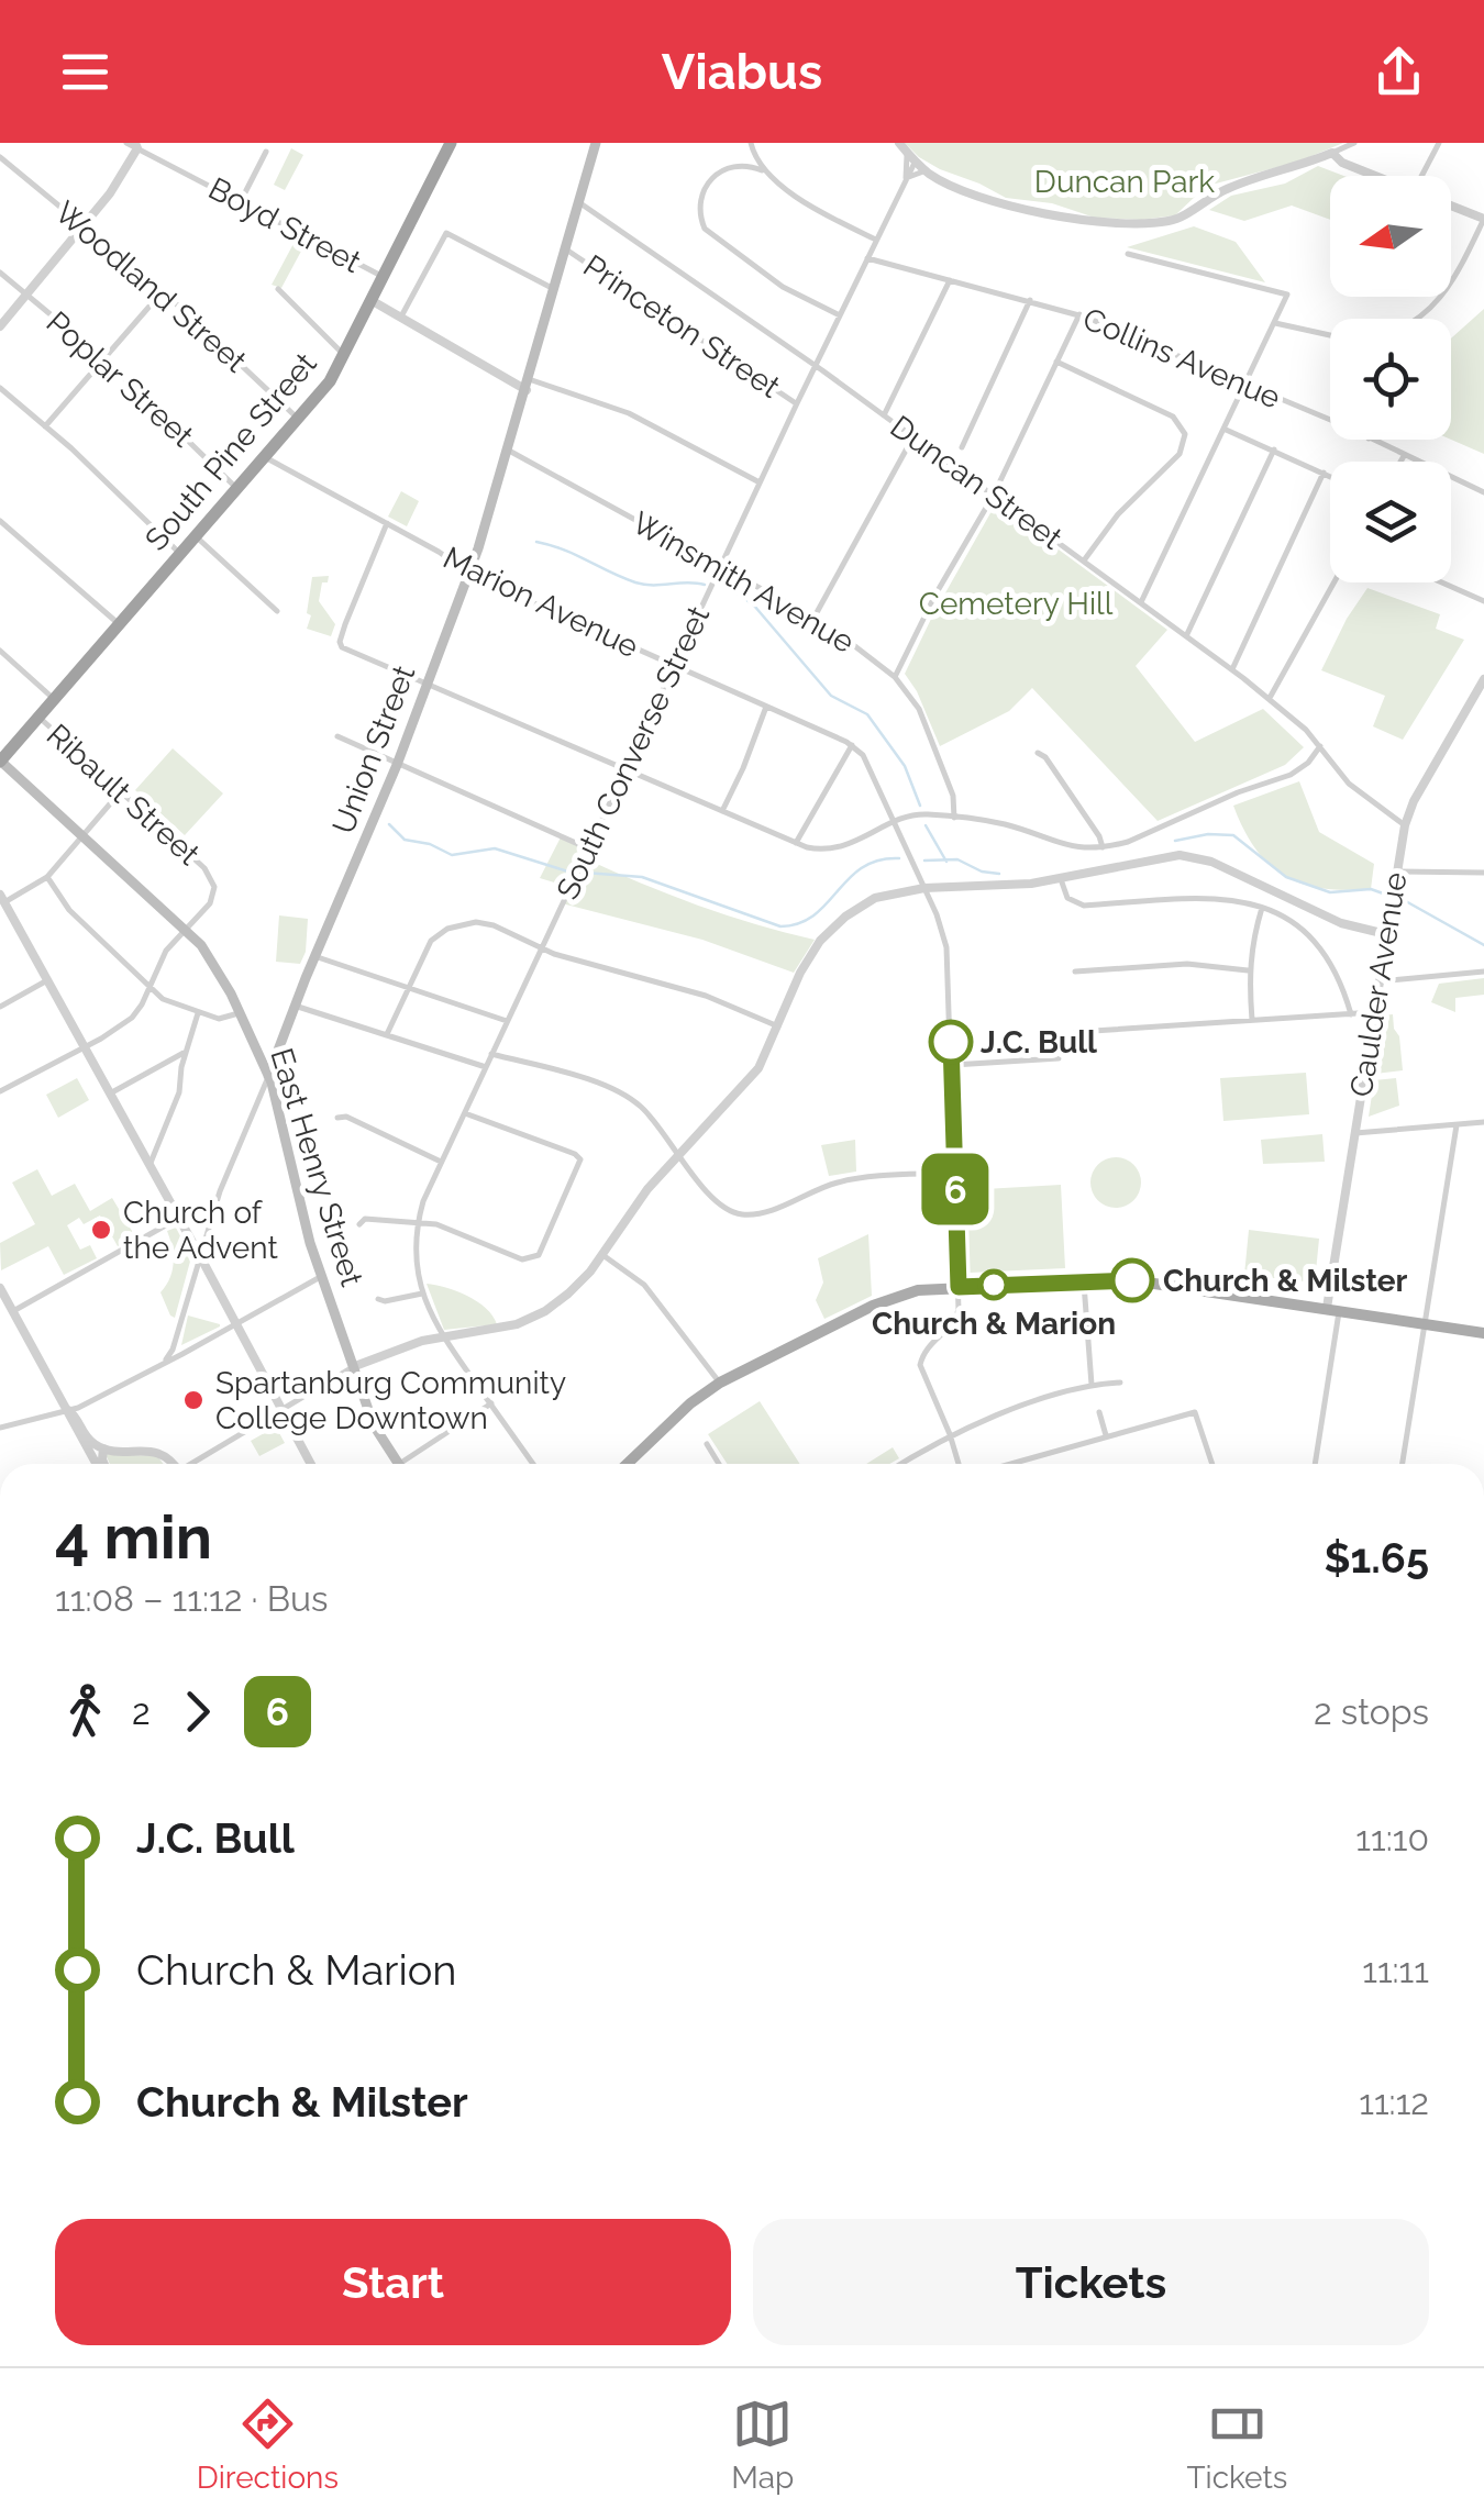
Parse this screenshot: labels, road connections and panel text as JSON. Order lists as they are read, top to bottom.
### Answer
{
  "streets": {
    "highway": ["South Pine Street"],
    "main road": ["Union Street", "East Henry Street"],
    "street": [
      "Boyd Street",
      "Woodland Street",
      "Princeton Street",
      "Collins Avenue",
      "Poplar Street",
      "Duncan Street",
      "Winsmith Avenue",
      "Marion Avenue",
      "South Converse Street",
      "Ribault Street",
      "Caulder Avenue"
    ]
  },
  "crossings": [
    ["Boyd Street", "South Pine Street"],
    ["Woodland Street", "South Pine Street"],
    ["Princeton Street", "Union Street"],
    ["Princeton Street", "South Converse Street"],
    ["Collins Avenue", "South Converse Street"],
    ["Poplar Street", "South Pine Street"],
    ["South Pine Street", "Marion Avenue"],
    ["South Pine Street", "Ribault Street"],
    ["South Pine Street", "East Henry Street"],
    ["Duncan Street", "Union Street"],
    ["Duncan Street", "South Converse Street"],
    ["Duncan Street", "Caulder Avenue"],
    ["Winsmith Avenue", "Union Street"],
    ["Winsmith Avenue", "South Converse Street"],
    ["Marion Avenue", "Union Street"],
    ["Marion Avenue", "South Converse Street"],
    ["Union Street", "East Henry Street"],
    ["Ribault Street", "East Henry Street"]
  ],
  "parks": ["Duncan Park", "Cemetery Hill"],
  "places": [
    "J.C. Bull",
    "Church of the Advent",
    "Church & Milster",
    "Church & Marion",
    "Spartanburg Community College Downtown"
  ],
  "lines": ["bus line 6"],
  "north": "left",
  "page": {
    "header": "Viabus",
    "on_map": "6",
    "heading": ["4 min", "11:08 – 11:12 · Bus", "$1.65"],
    "legs": ["2", "6", "2 stops"],
    "list": [
      {
        "name": "J.C. Bull",
        "value": "11:10"
      },
      {
        "name": "Church & Marion",
        "value": "11:11"
      },
      {
        "name": "Church & Milster",
        "value": "11:12"
      }
    ],
    "buttons": ["Start", "Tickets"],
    "tabs": ["Directions", "Map", "Tickets"]
  }
}
